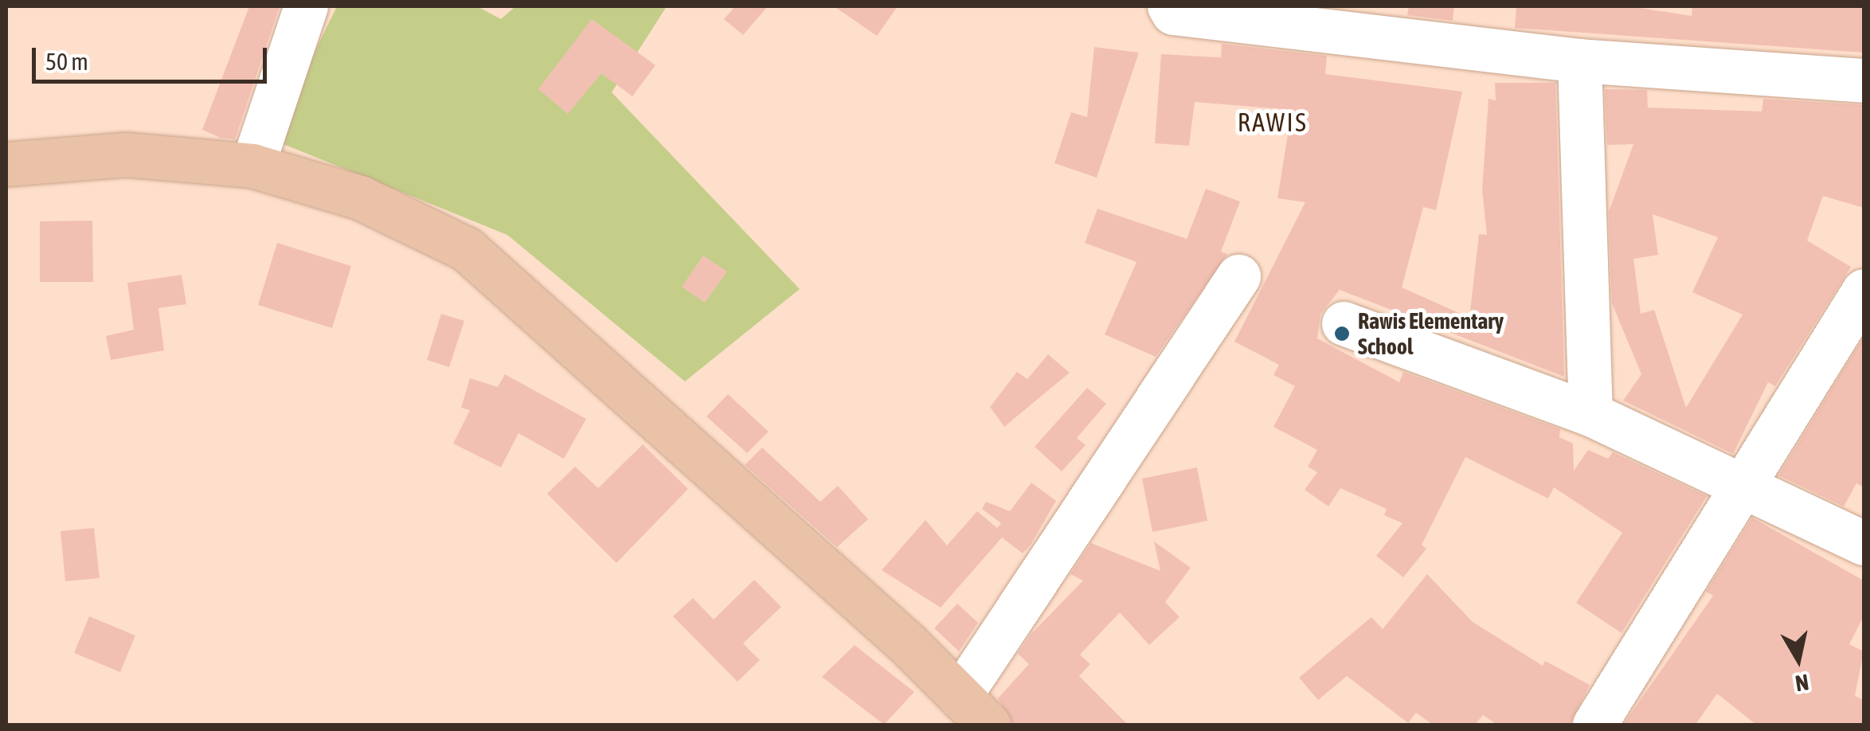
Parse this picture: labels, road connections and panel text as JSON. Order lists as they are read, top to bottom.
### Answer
{
  "districts": ["RAWIS"],
  "places": ["Rawis Elementary School"],
  "scale_bar": "50 m",
  "north": "bottom"
}
